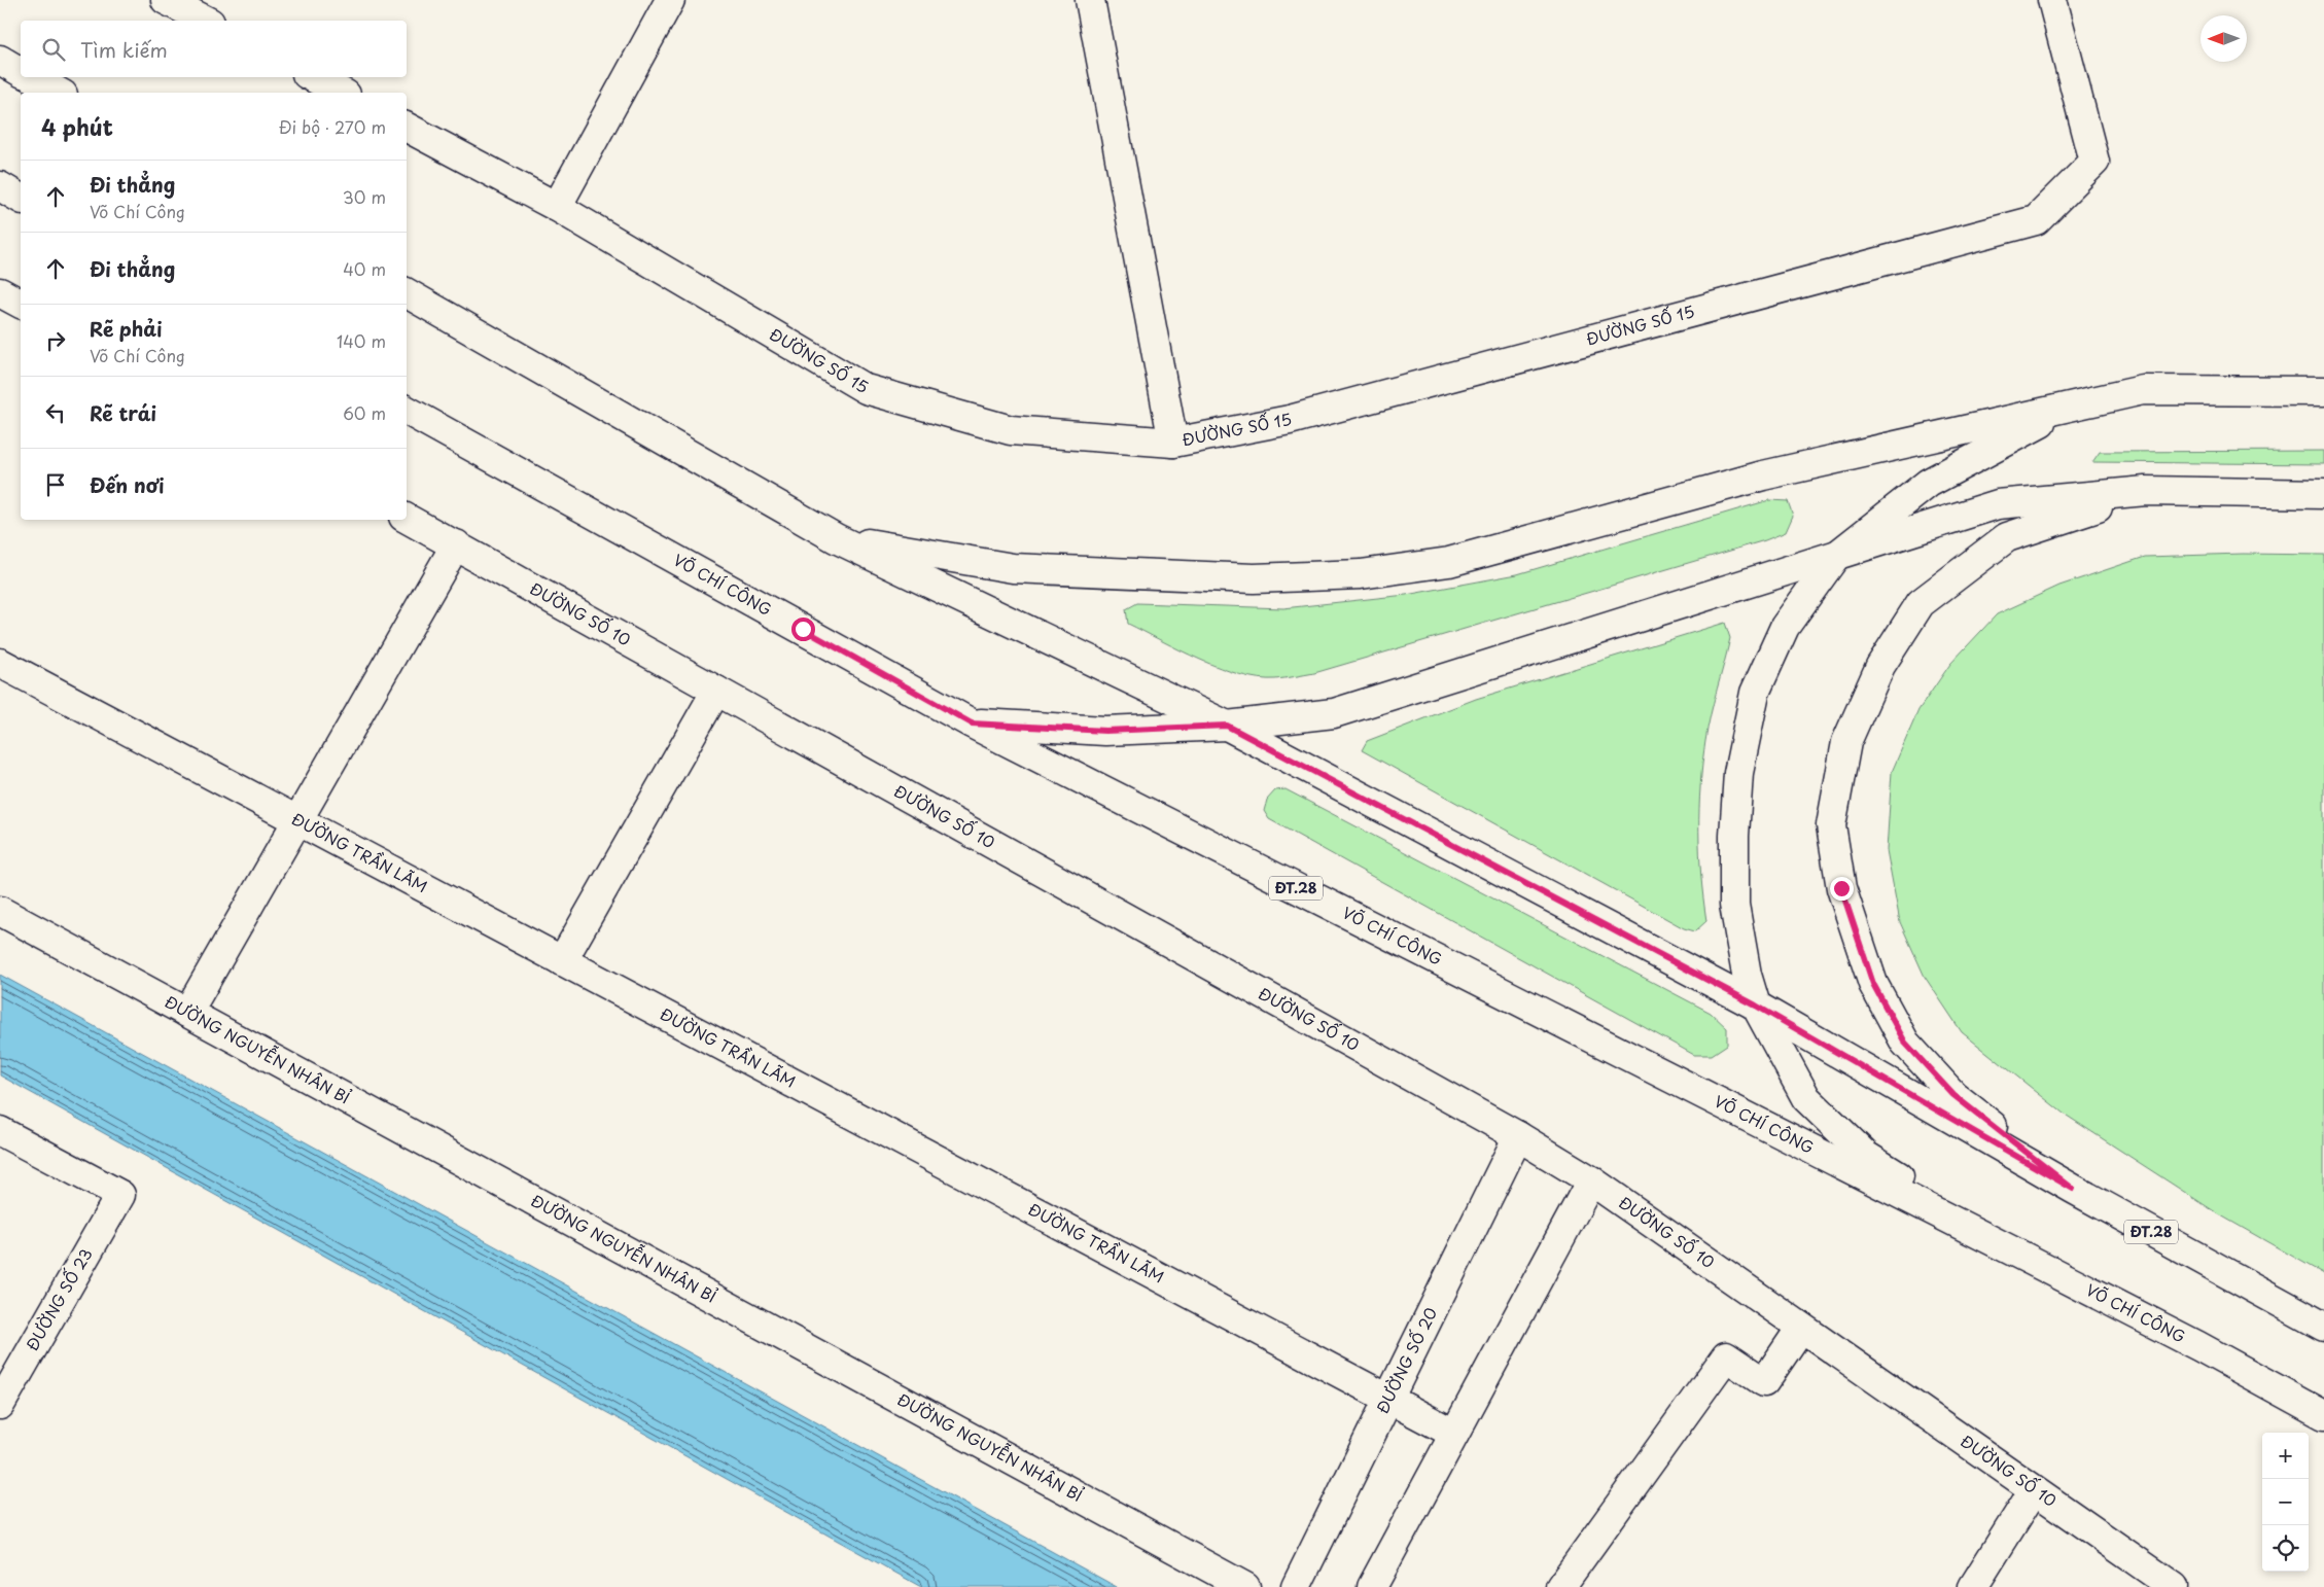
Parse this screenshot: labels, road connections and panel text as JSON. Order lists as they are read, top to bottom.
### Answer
{
  "streets": {
    "street": [
      "ĐƯỜNG SỐ 15",
      "VÕ CHÍ CÔNG",
      "ĐƯỜNG SỐ 10",
      "ĐƯỜNG TRẦN LÃM",
      "ĐT.28",
      "ĐƯỜNG NGUYỄN NHÂN BỈ",
      "ĐƯỜNG SỐ 23",
      "ĐƯỜNG SỐ 20"
    ]
  },
  "crossings": [
    ["ĐƯỜNG SỐ 10", "ĐƯỜNG SỐ 20"],
    ["ĐƯỜNG TRẦN LÃM", "ĐƯỜNG SỐ 20"]
  ],
  "north": "left",
  "page": {
    "search": "Tìm kiếm",
    "heading": ["4 phút", "Đi bộ · 270 m"],
    "list": [
      ["Đi thẳng", "Võ Chí Công", "30 m"],
      ["Đi thẳng", "40 m"],
      ["Rẽ phải", "Võ Chí Công", "140 m"],
      ["Rẽ trái", "60 m"],
      "Đến nơi"
    ],
    "map_buttons": ["+", "−"]
  }
}
